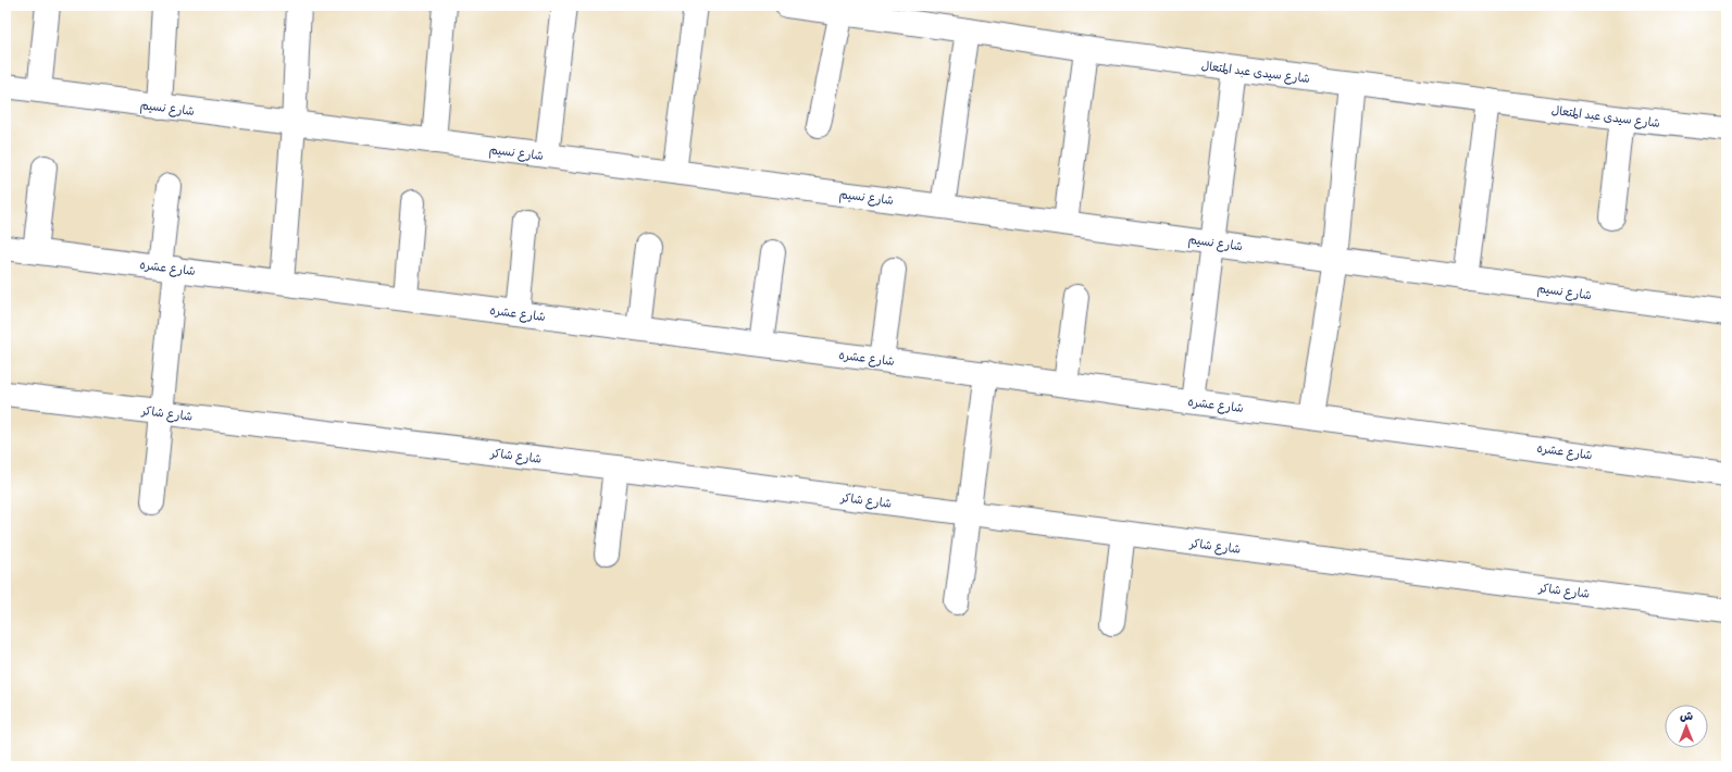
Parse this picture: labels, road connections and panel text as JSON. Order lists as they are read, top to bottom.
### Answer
{
  "streets": {
    "street": [
      "شارع سيدى عبد المتعال",
      "شارع نسيم",
      "شارع عشره",
      "شارع شاكر"
    ]
  },
  "north": "top"
}
